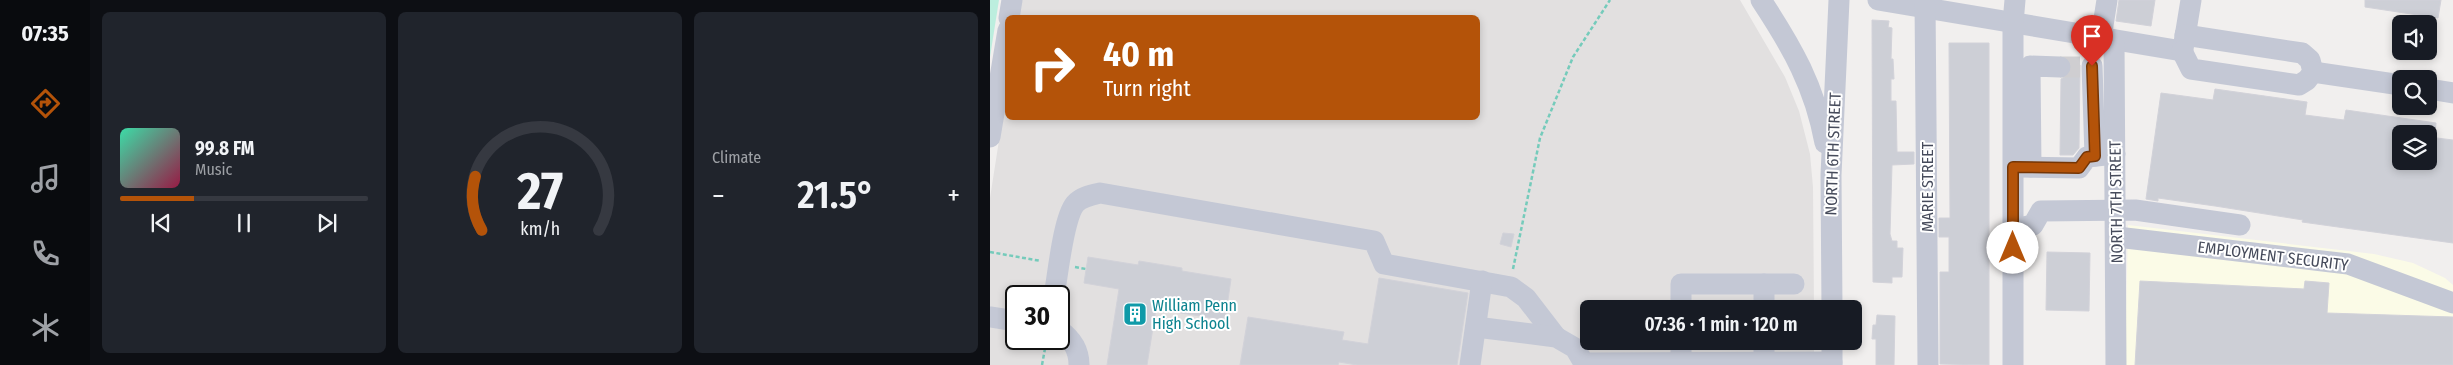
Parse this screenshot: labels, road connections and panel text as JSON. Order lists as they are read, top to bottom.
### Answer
{
  "streets": {
    "street": [
      "NORTH 6TH STREET",
      "MARIE STREET",
      "NORTH 7TH STREET",
      "EMPLOYMENT SECURITY"
    ]
  },
  "crossings": [
    ["NORTH 7TH STREET", "EMPLOYMENT SECURITY"]
  ],
  "places": {
    "building": ["William Penn High School"]
  },
  "page": {
    "tabs": "07:35",
    "tile": "Climate",
    "turn": ["40 m", "Turn right"],
    "song": ["99.8 FM", "Music"],
    "heat": ["−", "21.5°", "+"],
    "limit": "30",
    "trip": "07:36 · 1 min · 120 m",
    "gauge": ["27", "km/h"]
  }
}
